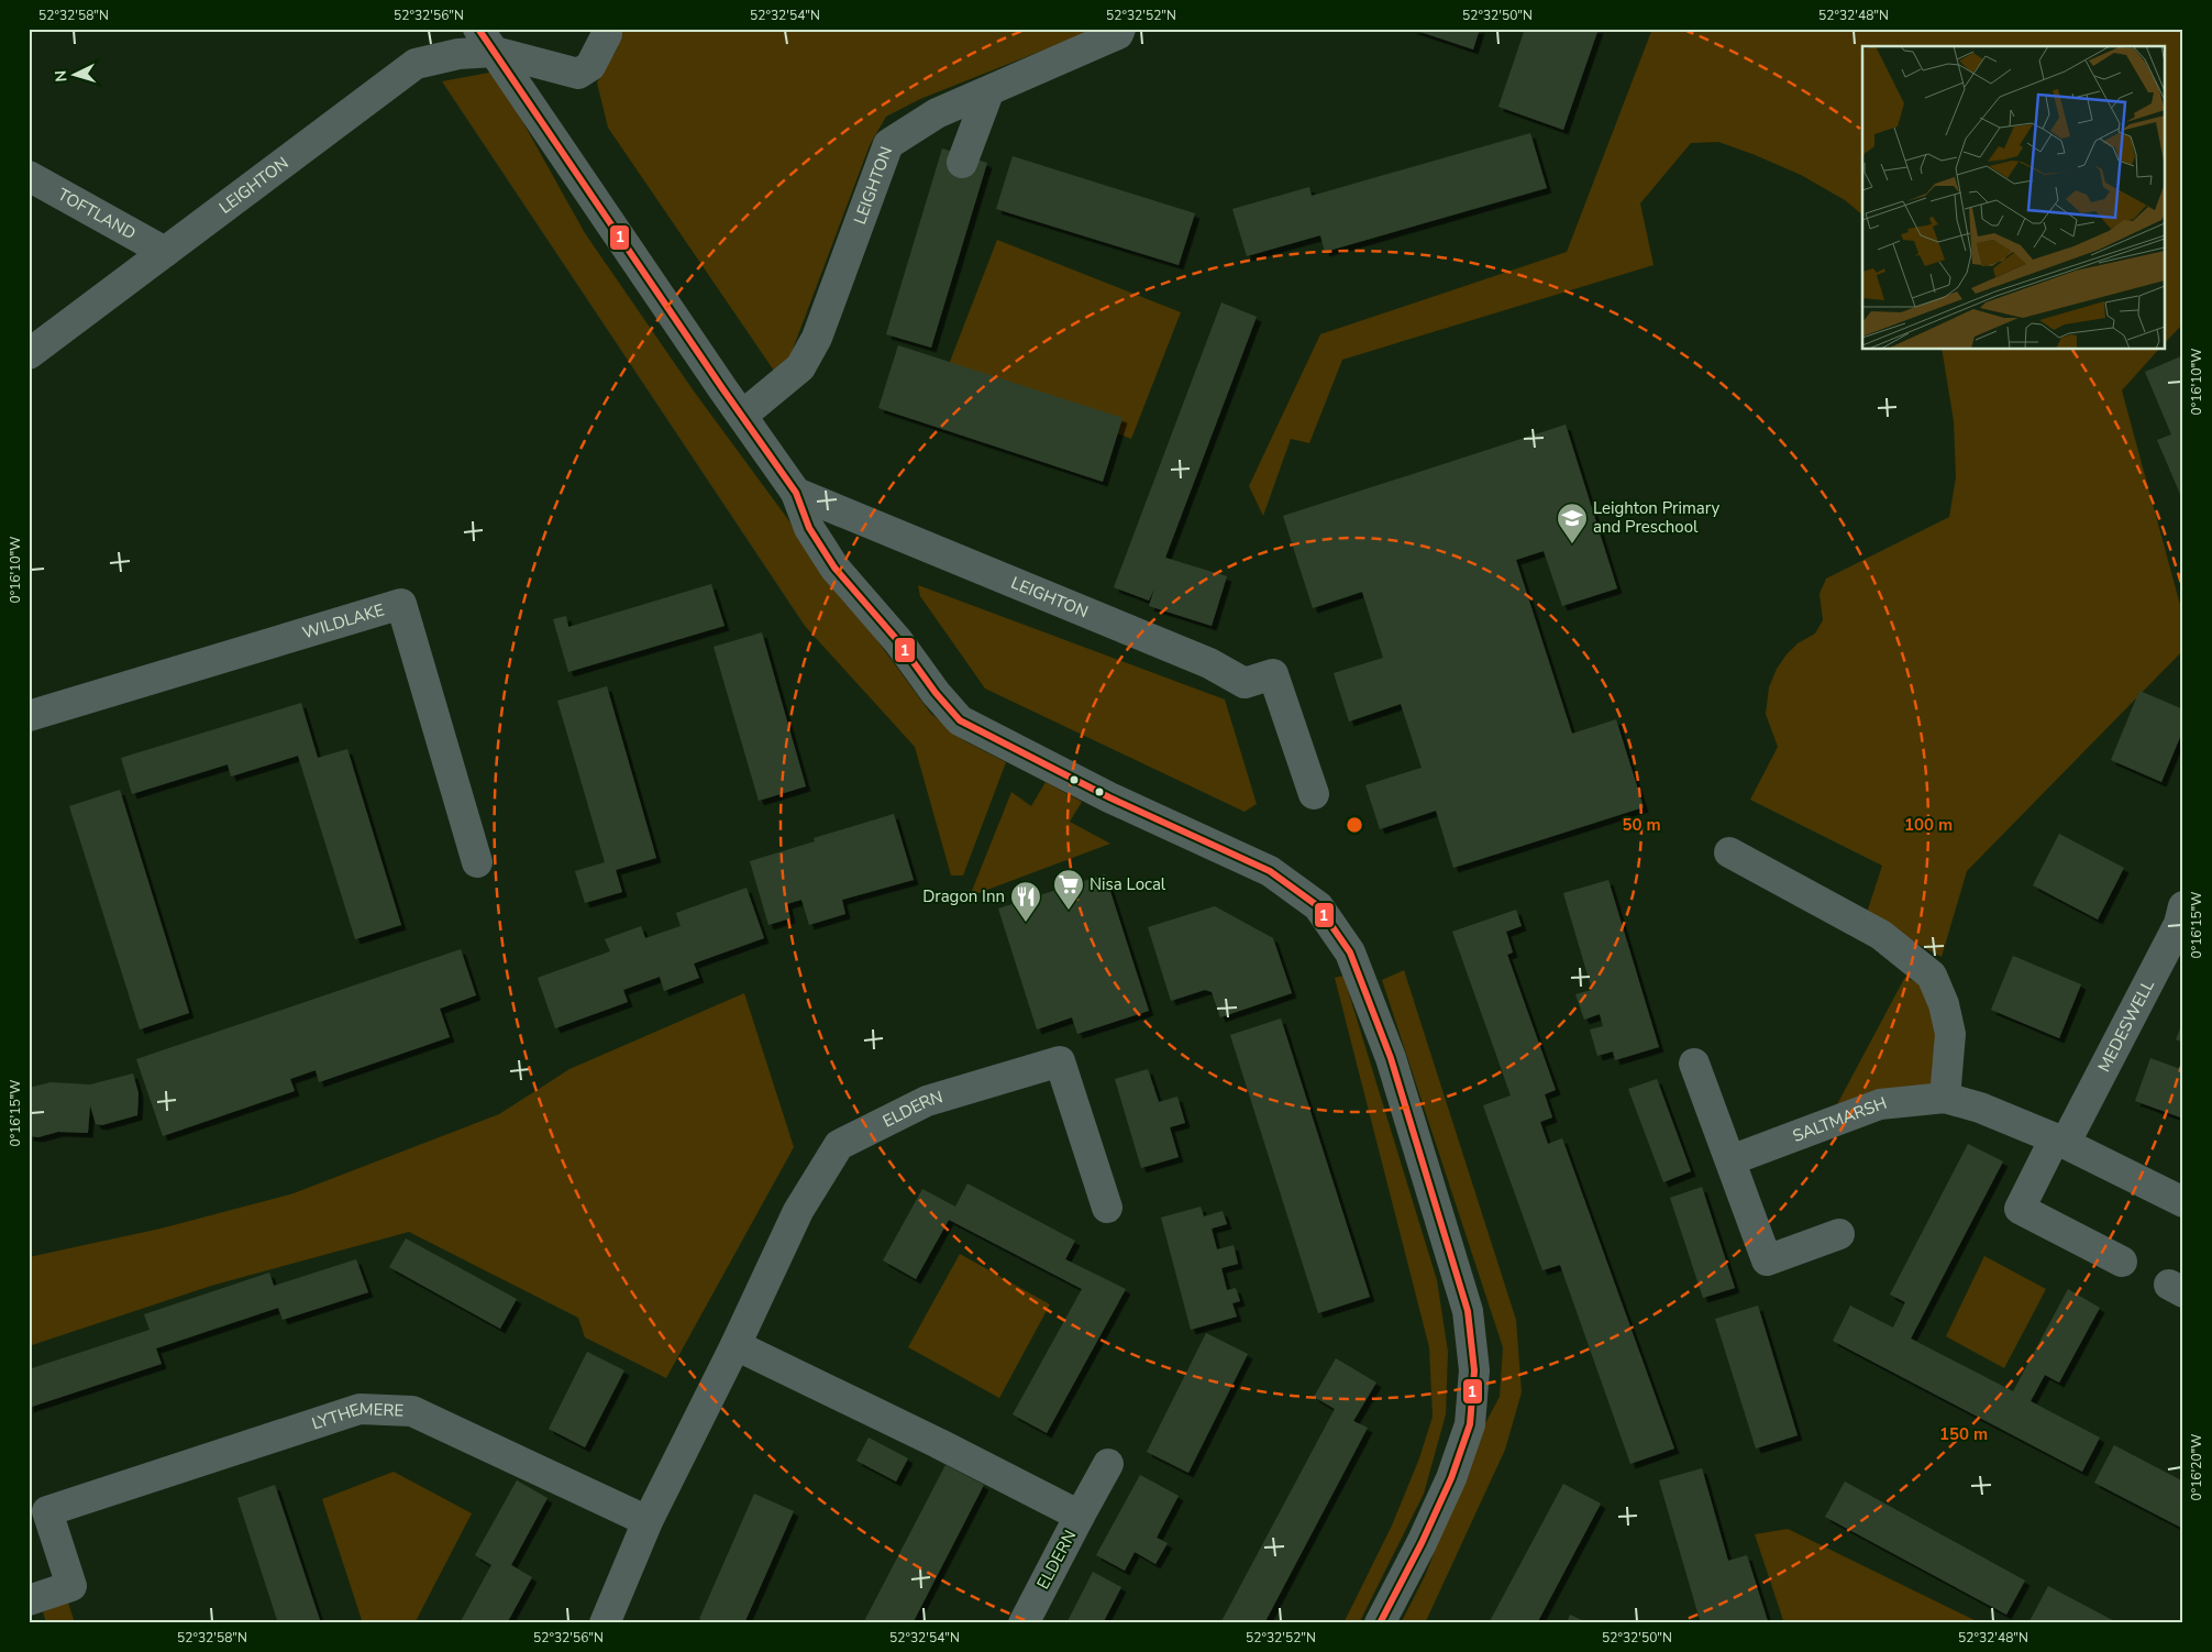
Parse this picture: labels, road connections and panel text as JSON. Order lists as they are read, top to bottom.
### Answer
{
  "streets": {
    "street": [
      "LEIGHTON",
      "TOFTLAND",
      "WILDLAKE",
      "MEDESWELL",
      "ELDERN",
      "SALTMARSH",
      "LYTHEMERE"
    ]
  },
  "crossings": [
    ["LEIGHTON", "TOFTLAND"],
    ["ELDERN", "LYTHEMERE"]
  ],
  "places": {
    "school or university": ["Leighton Primary and Preschool"],
    "supermarket": ["Nisa Local"],
    "restaurant": ["Dragon Inn"]
  },
  "lines": ["transit line 1"],
  "north": "left",
  "coordinates": [
    "52°32'58\"N",
    "52°32'56\"N",
    "52°32'54\"N",
    "52°32'52\"N",
    "52°32'50\"N",
    "52°32'48\"N",
    "0°16'10\"W",
    "0°16'15\"W",
    "0°16'20\"W"
  ],
  "rings": ["50 m", "100 m", "150 m"]
}
